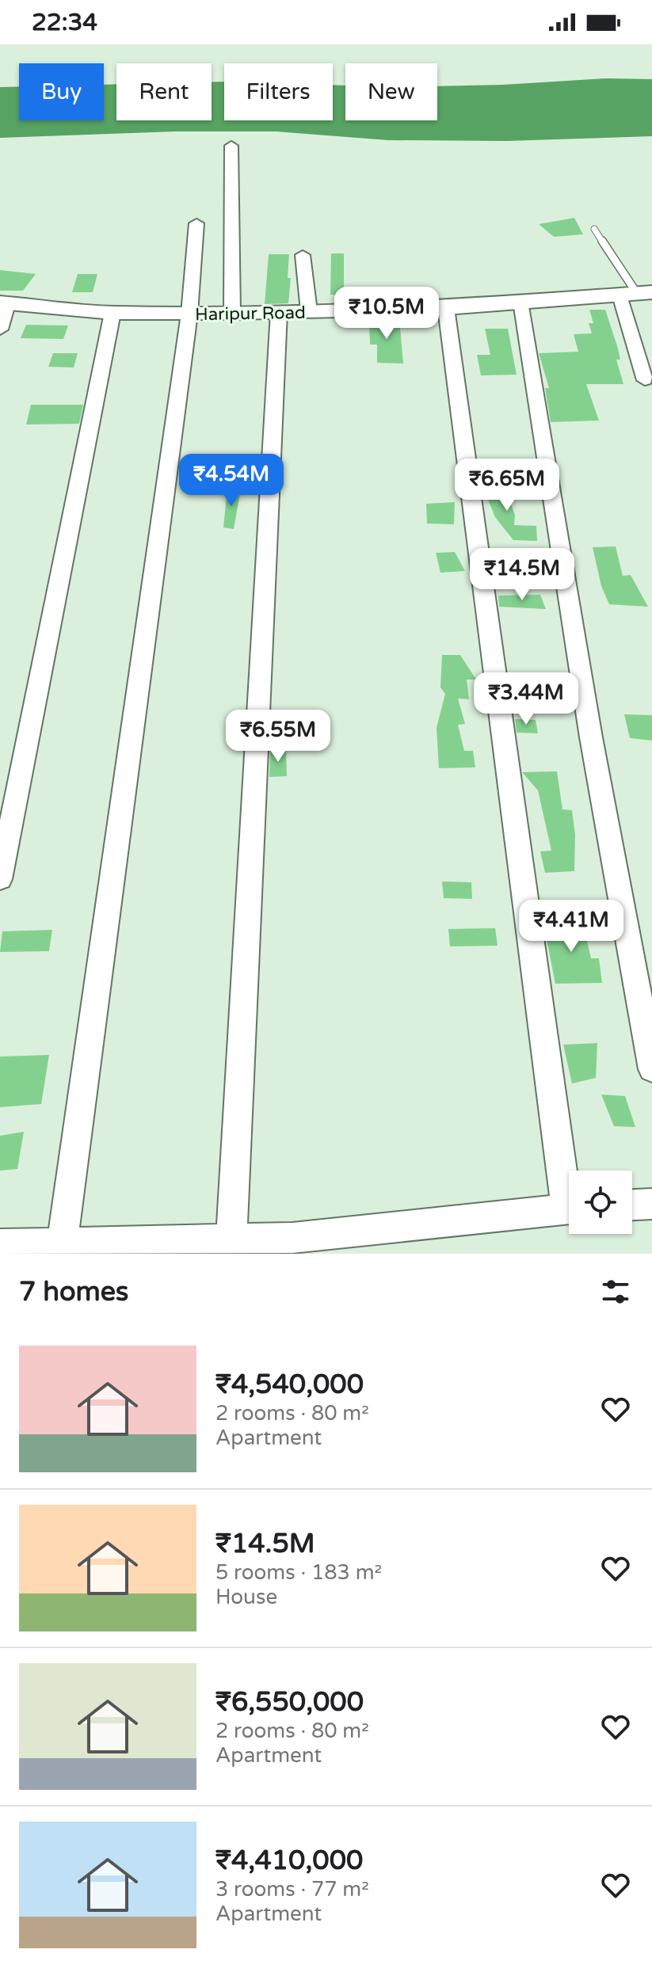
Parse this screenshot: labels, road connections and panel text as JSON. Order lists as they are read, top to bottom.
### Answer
{
  "streets": {
    "street": ["Haripur Road"]
  },
  "page": {
    "status": "22:34",
    "chip": [
      "Buy",
      "Rent",
      "Filters",
      "New"
    ],
    "price": [
      "₹10.5M",
      "₹4.54M",
      "₹6.65M",
      "₹14.5M",
      "₹3.44M",
      "₹6.55M",
      "₹4.41M"
    ],
    "heading": "7 homes",
    "list": [
      {
        "name": "₹4,540,000",
        "note": "2 rooms · 80 m² · Apartment"
      },
      {
        "name": "₹14.5M",
        "note": "5 rooms · 183 m² · House"
      },
      {
        "name": "₹6,550,000",
        "note": "2 rooms · 80 m² · Apartment"
      },
      {
        "name": "₹4,410,000",
        "note": "3 rooms · 77 m² · Apartment"
      }
    ]
  }
}
